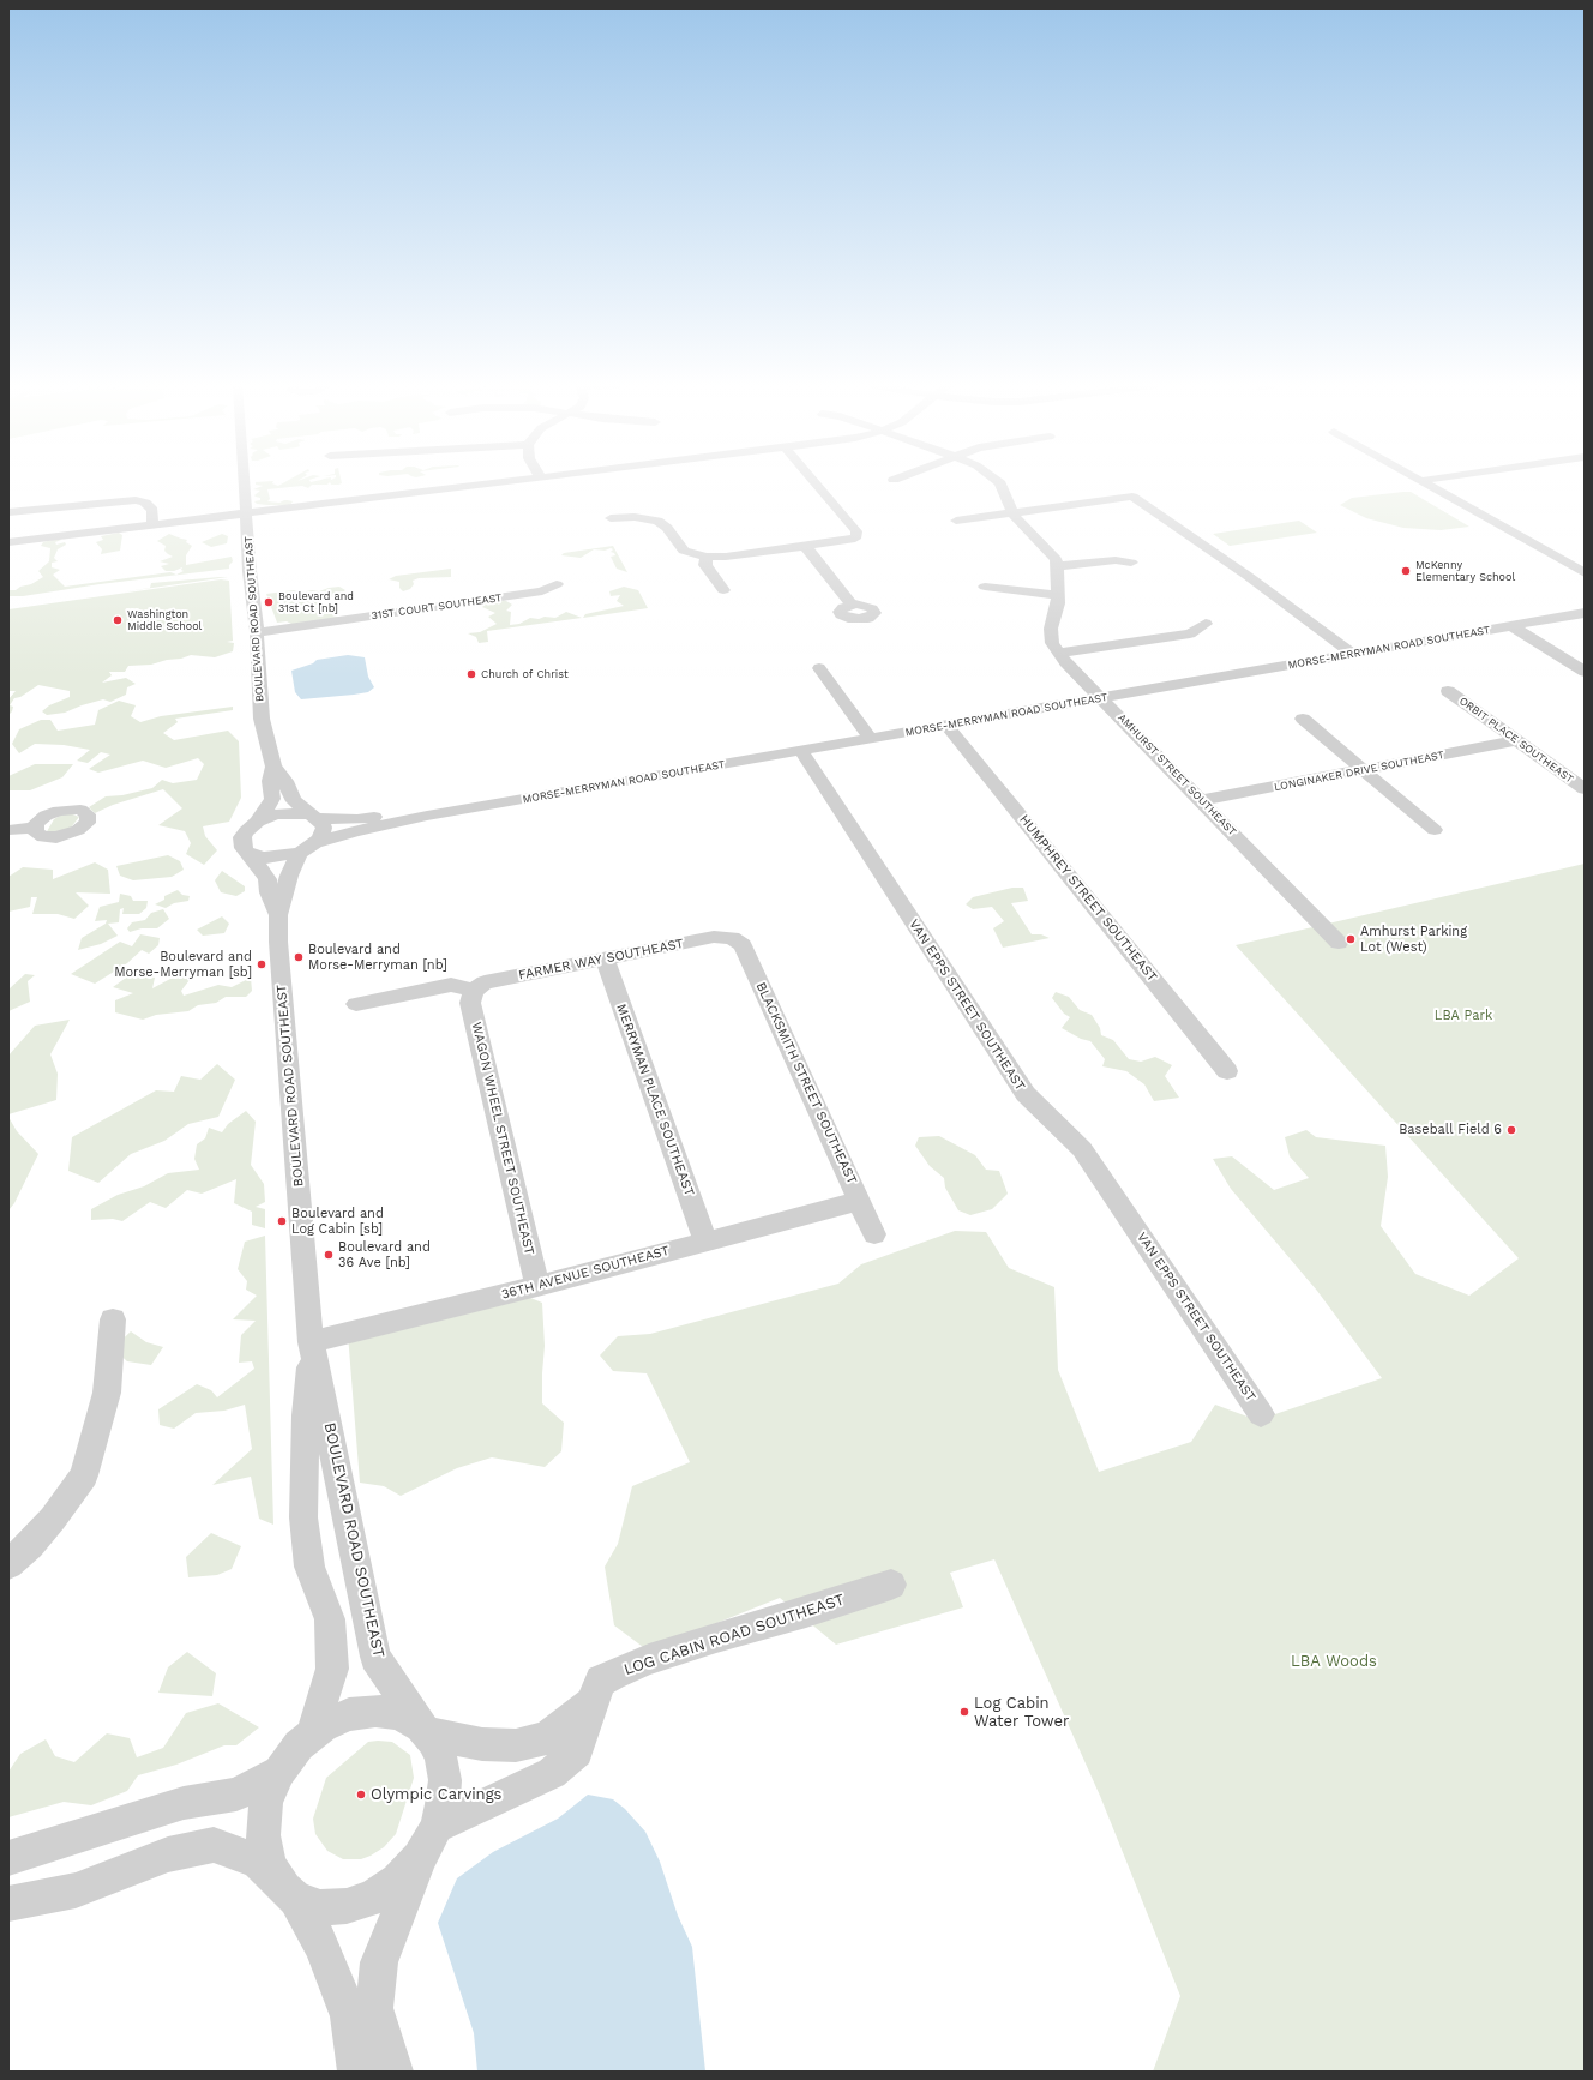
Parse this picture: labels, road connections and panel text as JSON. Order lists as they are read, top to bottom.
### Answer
{
  "streets": {
    "street": [
      "31ST COURT SOUTHEAST",
      "BOULEVARD ROAD SOUTHEAST",
      "MORSE-MERRYMAN ROAD SOUTHEAST",
      "ORBIT PLACE SOUTHEAST",
      "LONGINAKER DRIVE SOUTHEAST",
      "AMHURST STREET SOUTHEAST",
      "HUMPHREY STREET SOUTHEAST",
      "FARMER WAY SOUTHEAST",
      "VAN EPPS STREET SOUTHEAST",
      "BLACKSMITH STREET SOUTHEAST",
      "MERRYMAN PLACE SOUTHEAST",
      "WAGON WHEEL STREET SOUTHEAST",
      "36TH AVENUE SOUTHEAST",
      "LOG CABIN ROAD SOUTHEAST"
    ]
  },
  "crossings": [
    ["31ST COURT SOUTHEAST", "BOULEVARD ROAD SOUTHEAST"],
    ["BOULEVARD ROAD SOUTHEAST", "MORSE-MERRYMAN ROAD SOUTHEAST"],
    ["BOULEVARD ROAD SOUTHEAST", "36TH AVENUE SOUTHEAST"],
    ["BOULEVARD ROAD SOUTHEAST", "LOG CABIN ROAD SOUTHEAST"],
    ["MORSE-MERRYMAN ROAD SOUTHEAST", "AMHURST STREET SOUTHEAST"],
    ["MORSE-MERRYMAN ROAD SOUTHEAST", "HUMPHREY STREET SOUTHEAST"],
    ["MORSE-MERRYMAN ROAD SOUTHEAST", "VAN EPPS STREET SOUTHEAST"],
    ["ORBIT PLACE SOUTHEAST", "LONGINAKER DRIVE SOUTHEAST"],
    ["LONGINAKER DRIVE SOUTHEAST", "AMHURST STREET SOUTHEAST"],
    ["FARMER WAY SOUTHEAST", "BLACKSMITH STREET SOUTHEAST"],
    ["FARMER WAY SOUTHEAST", "MERRYMAN PLACE SOUTHEAST"],
    ["FARMER WAY SOUTHEAST", "WAGON WHEEL STREET SOUTHEAST"],
    ["BLACKSMITH STREET SOUTHEAST", "36TH AVENUE SOUTHEAST"],
    ["MERRYMAN PLACE SOUTHEAST", "36TH AVENUE SOUTHEAST"],
    ["WAGON WHEEL STREET SOUTHEAST", "36TH AVENUE SOUTHEAST"]
  ],
  "parks": ["LBA Park", "LBA Woods"],
  "places": [
    "McKenny Elementary School",
    "Boulevard and 31st Ct [nb]",
    "Washington Middle School",
    "Church of Christ",
    "Amhurst Parking Lot (West)",
    "Boulevard and Morse-Merryman [nb]",
    "Boulevard and Morse-Merryman [sb]",
    "Baseball Field 6",
    "Boulevard and Log Cabin [sb]",
    "Boulevard and 36 Ave [nb]",
    "Log Cabin Water Tower",
    "Olympic Carvings"
  ]
}
